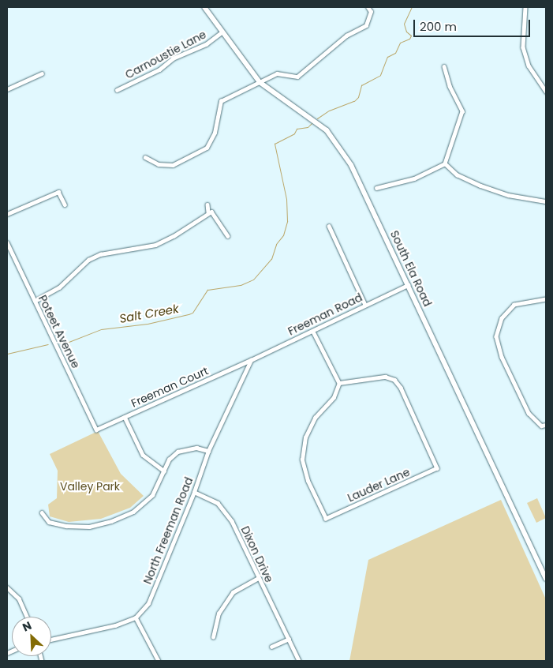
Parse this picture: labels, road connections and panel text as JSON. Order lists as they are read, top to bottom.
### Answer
{
  "streets": {
    "main road": ["South Ela Road"],
    "street": [
      "Carnoustie Lane",
      "Freeman Road",
      "Poteet Avenue",
      "Freeman Court",
      "Lauder Lane",
      "North Freeman Road",
      "Dixon Drive"
    ]
  },
  "crossings": [
    ["Carnoustie Lane", "South Ela Road"],
    ["South Ela Road", "Freeman Road"],
    ["Freeman Road", "Freeman Court"],
    ["Freeman Road", "North Freeman Road"],
    ["Poteet Avenue", "Freeman Court"],
    ["Freeman Court", "North Freeman Road"],
    ["North Freeman Road", "Dixon Drive"]
  ],
  "water": ["Salt Creek"],
  "parks": ["Valley Park"],
  "scale_bar": "200 m",
  "north": "top left"
}
